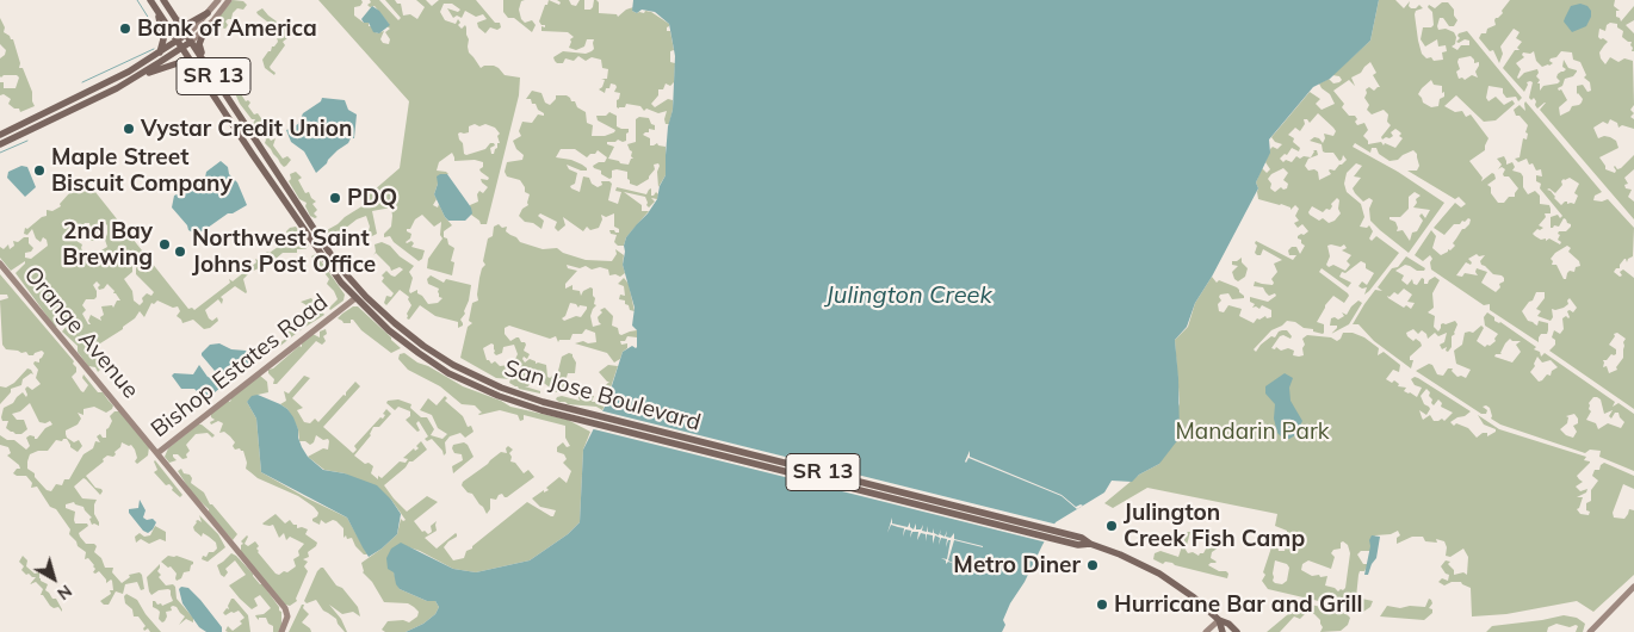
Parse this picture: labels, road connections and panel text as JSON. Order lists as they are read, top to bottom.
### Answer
{
  "streets": {
    "main road": ["SR 13", "San Jose Boulevard"],
    "street": ["Orange Avenue", "Bishop Estates Road"]
  },
  "crossings": [
    ["SR 13", "San Jose Boulevard"],
    ["Orange Avenue", "Bishop Estates Road"],
    ["Bishop Estates Road", "San Jose Boulevard"]
  ],
  "water": ["Julington Creek"],
  "parks": ["Mandarin Park"],
  "places": [
    "Bank of America",
    "Vystar Credit Union",
    "Maple Street Biscuit Company",
    "PDQ",
    "2nd Bay Brewing",
    "Northwest Saint Johns Post Office",
    "Julington Creek Fish Camp",
    "Metro Diner",
    "Hurricane Bar and Grill"
  ],
  "north": "bottom right"
}
